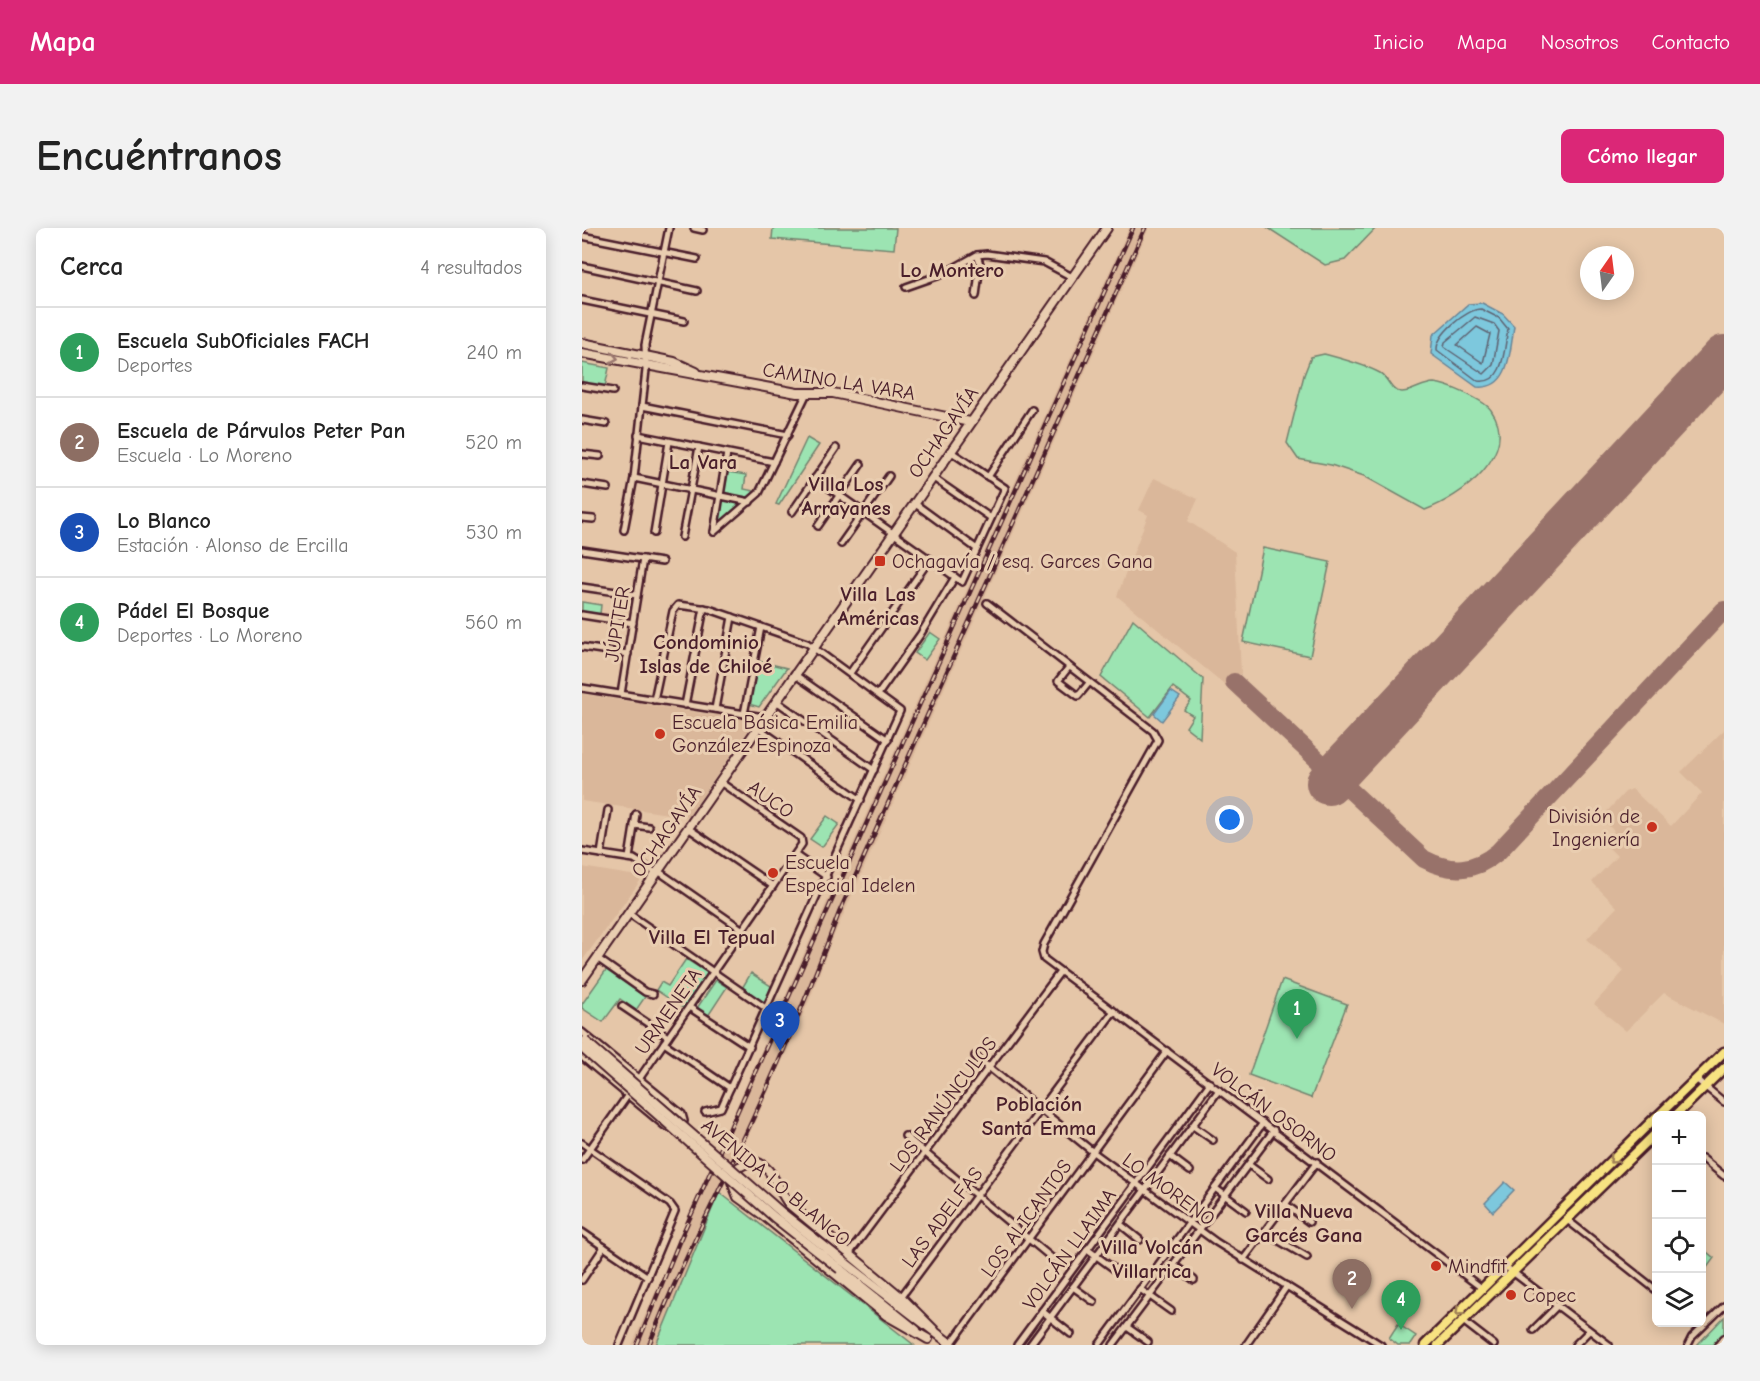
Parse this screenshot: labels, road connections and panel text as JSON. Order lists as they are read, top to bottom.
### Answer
{
  "streets": {
    "main road": ["CAMINO LA VARA", "OCHAGAVÍA", "AVENIDA LO BLANCO"],
    "street": [
      "JÚPITER",
      "AUCO",
      "URMENETA",
      "LOS RANÚNCULOS",
      "VOLCÁN OSORNO",
      "LO MORENO",
      "LAS ADELFAS",
      "LOS ALICANTOS",
      "VOLCÁN LLAIMA"
    ]
  },
  "crossings": [
    ["CAMINO LA VARA", "OCHAGAVÍA"],
    ["OCHAGAVÍA", "AUCO"],
    ["AUCO", "URMENETA"],
    ["LOS RANÚNCULOS", "VOLCÁN OSORNO"],
    ["LOS RANÚNCULOS", "LO MORENO"],
    ["VOLCÁN OSORNO", "LAS ADELFAS"],
    ["VOLCÁN OSORNO", "LOS ALICANTOS"],
    ["VOLCÁN OSORNO", "VOLCÁN LLAIMA"],
    ["AVENIDA LO BLANCO", "LOS ALICANTOS"],
    ["LO MORENO", "LAS ADELFAS"],
    ["LO MORENO", "LOS ALICANTOS"],
    ["LO MORENO", "VOLCÁN LLAIMA"]
  ],
  "districts": [
    "Lo Montero",
    "La Vara",
    "Villa Los Arrayanes",
    "Villa Las Américas",
    "Condominio Islas de Chiloé",
    "Villa El Tepual",
    "Población Santa Emma",
    "Villa Nueva Garcés Gana",
    "Villa Volcán Villarrica"
  ],
  "places": {
    "transit": ["Ochagavía / esq. Garces Gana"],
    "other": [
      "Escuela Básica Emilia González Espinoza",
      "División de Ingeniería",
      "Escuela Especial Idelen",
      "Mindfit",
      "Copec"
    ]
  },
  "north": "top",
  "page": {
    "header": "Mapa",
    "nav": [
      "Inicio",
      "Mapa",
      "Nosotros",
      "Contacto"
    ],
    "buttons": "Cómo llegar",
    "title": "Encuéntranos",
    "heading": ["Cerca", "4 resultados"],
    "list": [
      {
        "mark": "1",
        "name": "Escuela SubOficiales FACH",
        "note": "Deportes",
        "value": "240 m"
      },
      {
        "mark": "2",
        "name": "Escuela de Párvulos Peter Pan",
        "note": "Escuela · Lo Moreno",
        "value": "520 m"
      },
      {
        "mark": "3",
        "name": "Lo Blanco",
        "note": "Estación · Alonso de Ercilla",
        "value": "530 m"
      },
      {
        "mark": "4",
        "name": "Pádel El Bosque",
        "note": "Deportes · Lo Moreno",
        "value": "560 m"
      }
    ],
    "pins": [
      "1",
      "3",
      "2",
      "4"
    ],
    "map_buttons": ["+", "−"]
  }
}
